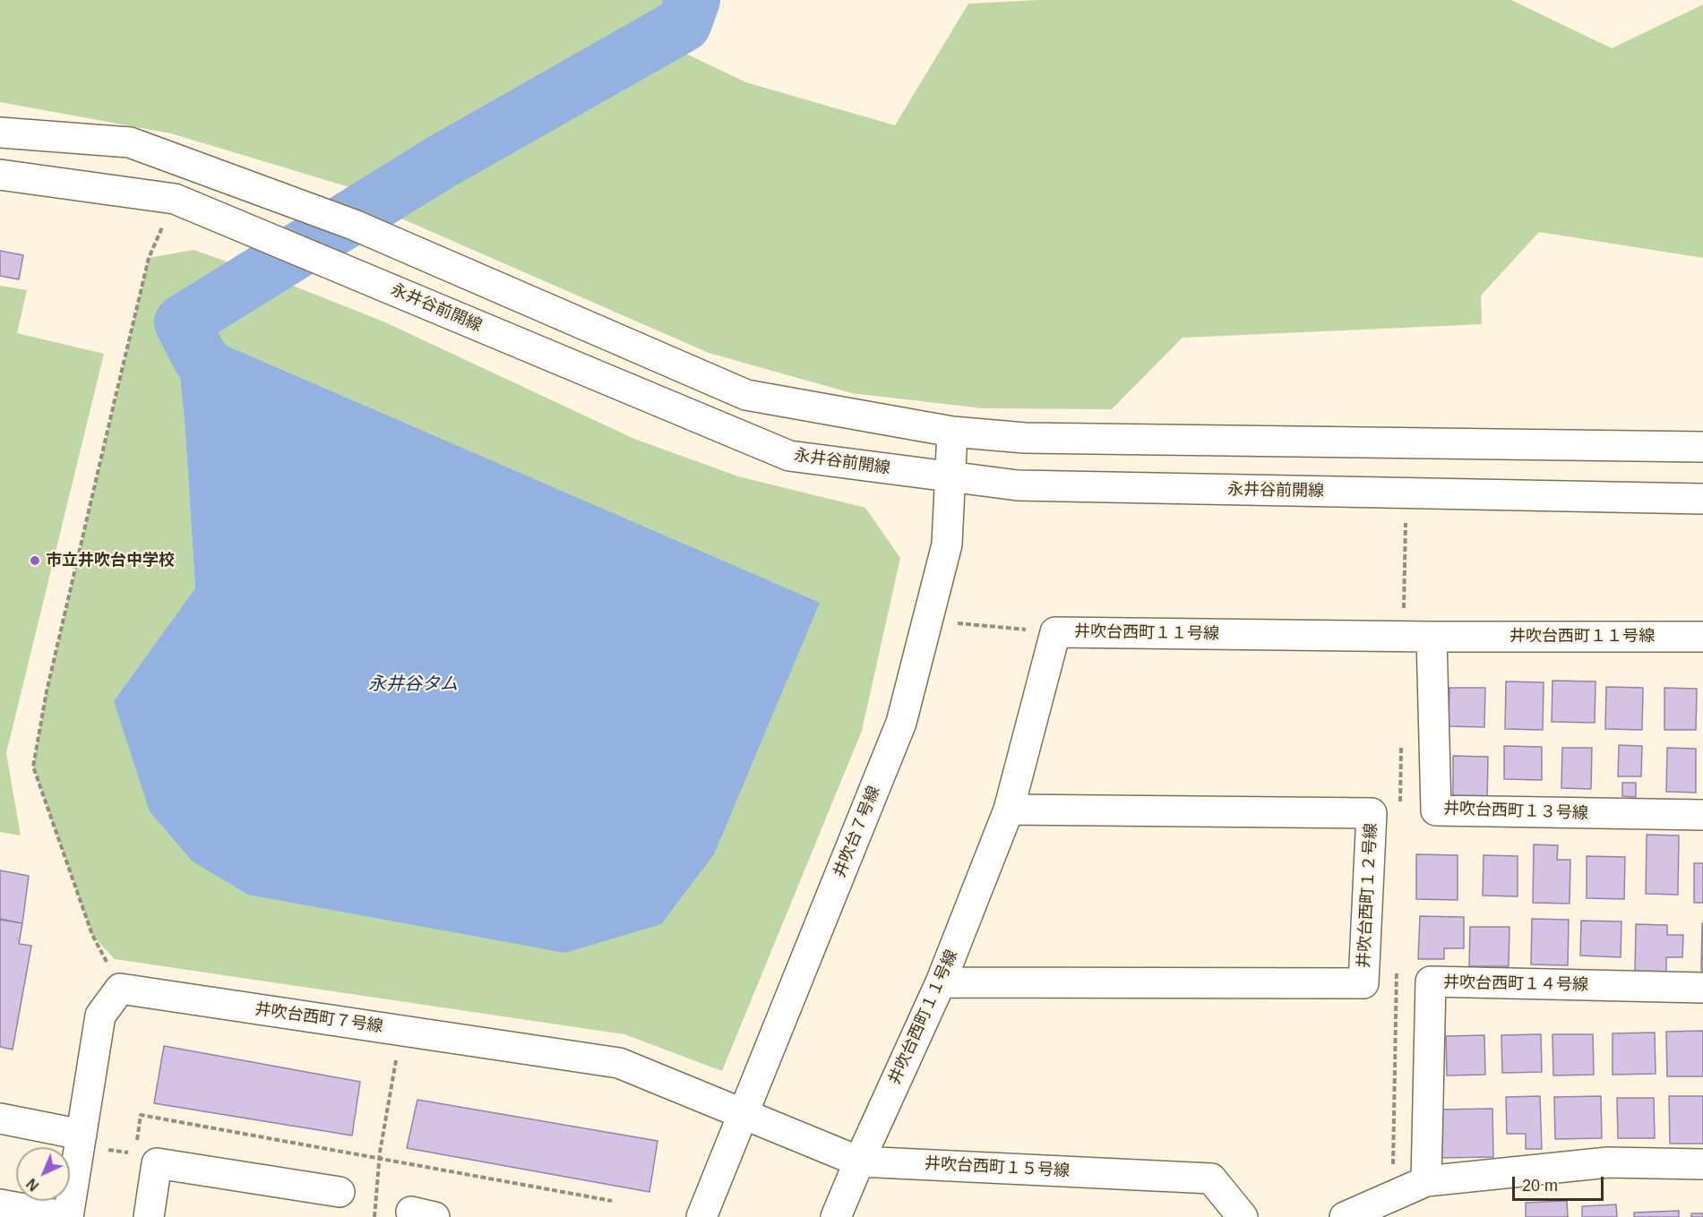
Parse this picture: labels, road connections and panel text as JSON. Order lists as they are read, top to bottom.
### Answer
{
  "streets": {
    "street": [
      "永井谷前開線",
      "井吹台西町１１号線",
      "井吹台西町１３号線",
      "井吹台７号線",
      "井吹台西町１２号線",
      "井吹台西町１４号線",
      "井吹台西町７号線",
      "井吹台西町１５号線"
    ]
  },
  "crossings": [
    ["永井谷前開線", "井吹台７号線"],
    ["井吹台西町１１号線", "井吹台西町１３号線"],
    ["井吹台西町１１号線", "井吹台西町１２号線"],
    ["井吹台西町１１号線", "井吹台西町１５号線"],
    ["井吹台７号線", "井吹台西町７号線"],
    ["井吹台７号線", "井吹台西町１５号線"],
    ["井吹台西町７号線", "井吹台西町１５号線"]
  ],
  "water": ["永井谷タム"],
  "places": ["市立井吹台中学校"],
  "scale_bar": "20 m",
  "north": "bottom left"
}
